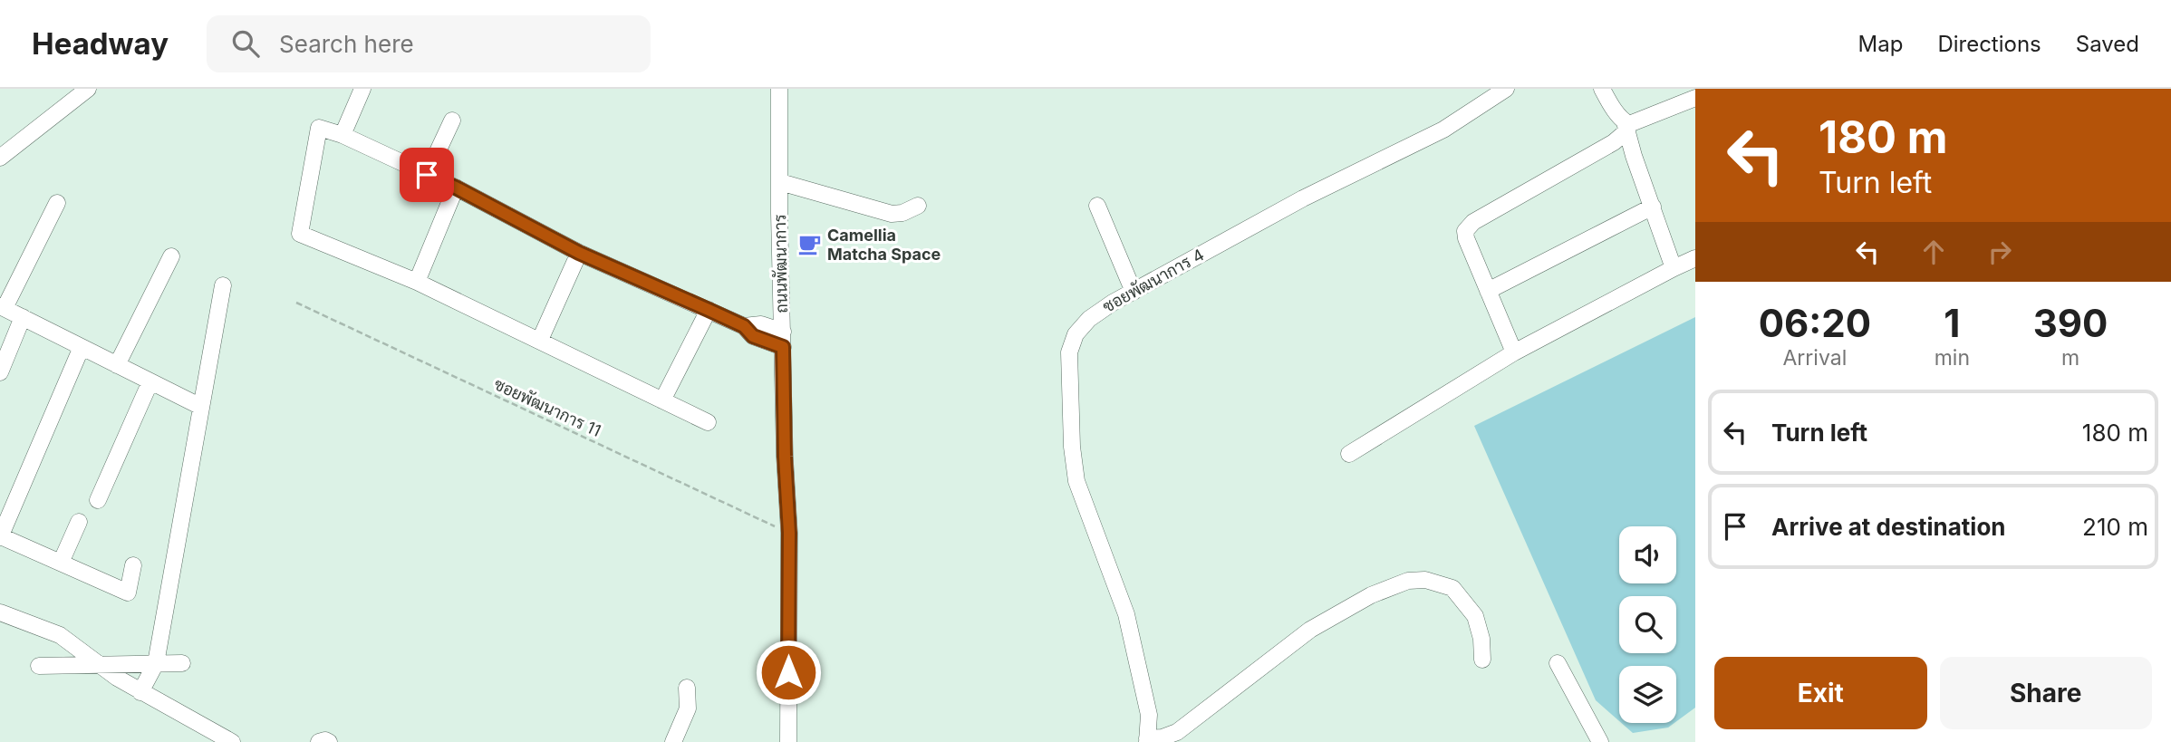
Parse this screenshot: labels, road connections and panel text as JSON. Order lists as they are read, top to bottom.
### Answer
{
  "streets": {
    "street": ["ถนนพัฒนาการ", "ซอยพัฒนาการ 4"],
    "path": ["ซอยพัฒนาการ 11"]
  },
  "crossings": [
    ["ถนนพัฒนาการ", "ซอยพัฒนาการ 11"]
  ],
  "places": {
    "cafe": ["Camellia Matcha Space"]
  },
  "page": {
    "header": "Headway",
    "search": "Search here",
    "nav": ["Map", "Directions", "Saved"],
    "turn": ["180 m", "Turn left"],
    "eta": [
      "06:20",
      "Arrival",
      "1",
      "min",
      "390",
      "m"
    ],
    "list": [
      {
        "name": "Turn left",
        "value": "180 m"
      },
      {
        "name": "Arrive at destination",
        "value": "210 m"
      }
    ],
    "buttons": ["Exit", "Share"]
  }
}
